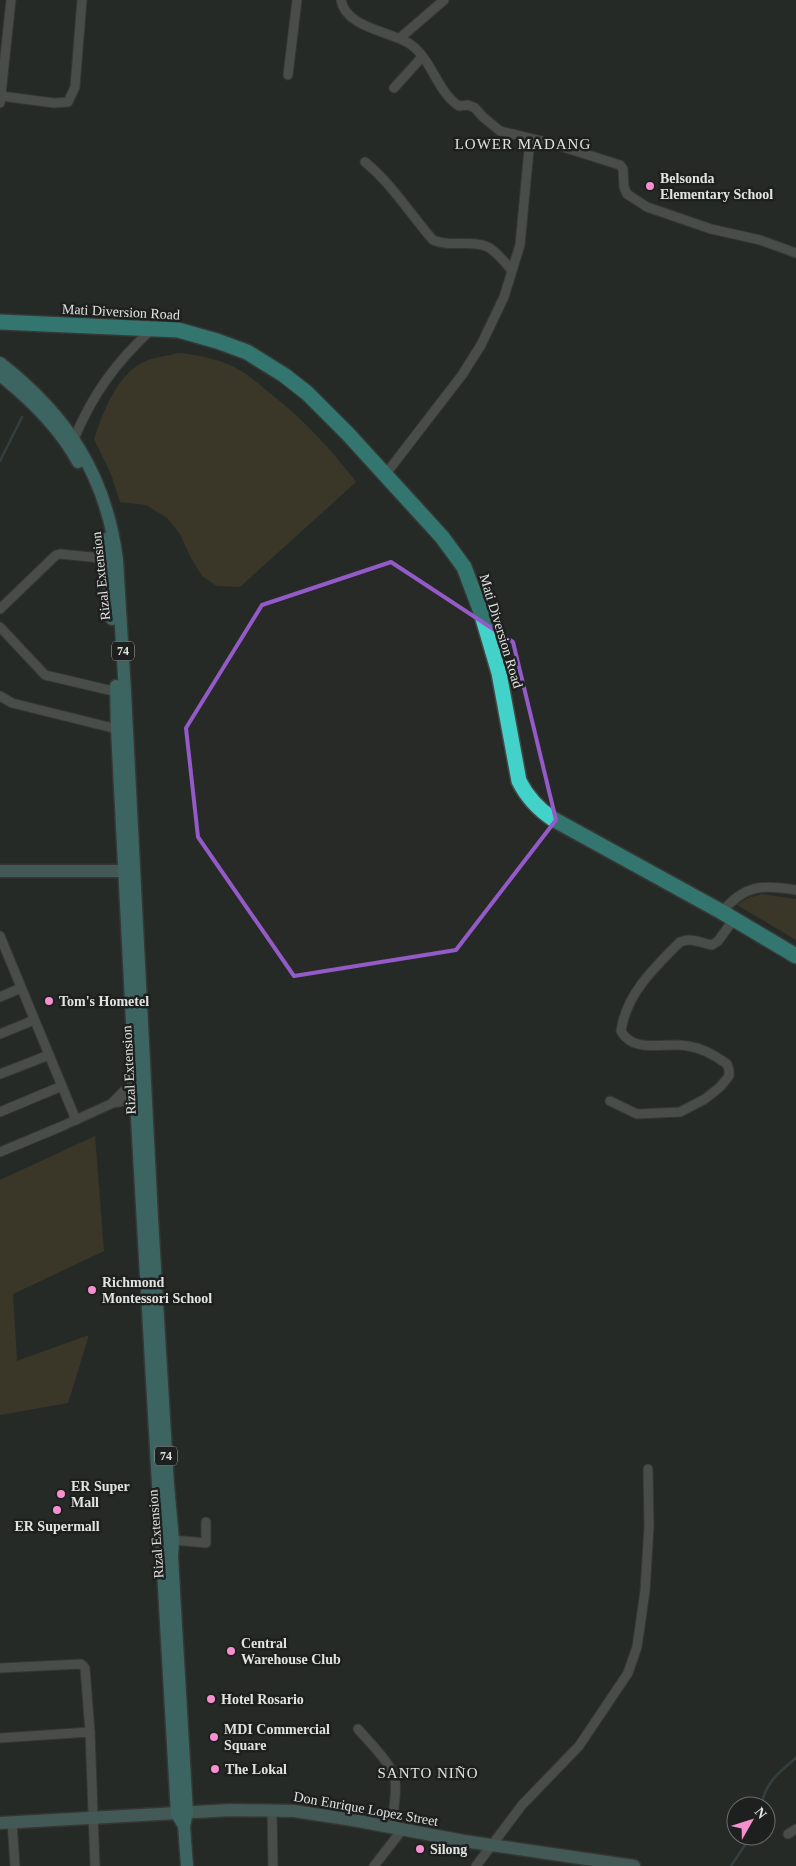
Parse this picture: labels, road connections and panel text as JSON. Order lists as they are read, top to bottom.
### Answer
{
  "streets": {
    "highway": ["Mati Diversion Road"],
    "main road": ["Rizal Extension", "74"],
    "street": ["Don Enrique Lopez Street"]
  },
  "crossings": [
    ["Rizal Extension", "74"],
    ["Rizal Extension", "Don Enrique Lopez Street"],
    ["74", "Don Enrique Lopez Street"]
  ],
  "districts": ["LOWER MADANG", "SANTO NIÑO"],
  "places": [
    "Belsonda Elementary School",
    "Tom's Hometel",
    "Richmond Montessori School",
    "ER Super Mall",
    "ER Supermall",
    "Central Warehouse Club",
    "Hotel Rosario",
    "MDI Commercial Square",
    "The Lokal",
    "Silong"
  ],
  "north": "top right"
}
